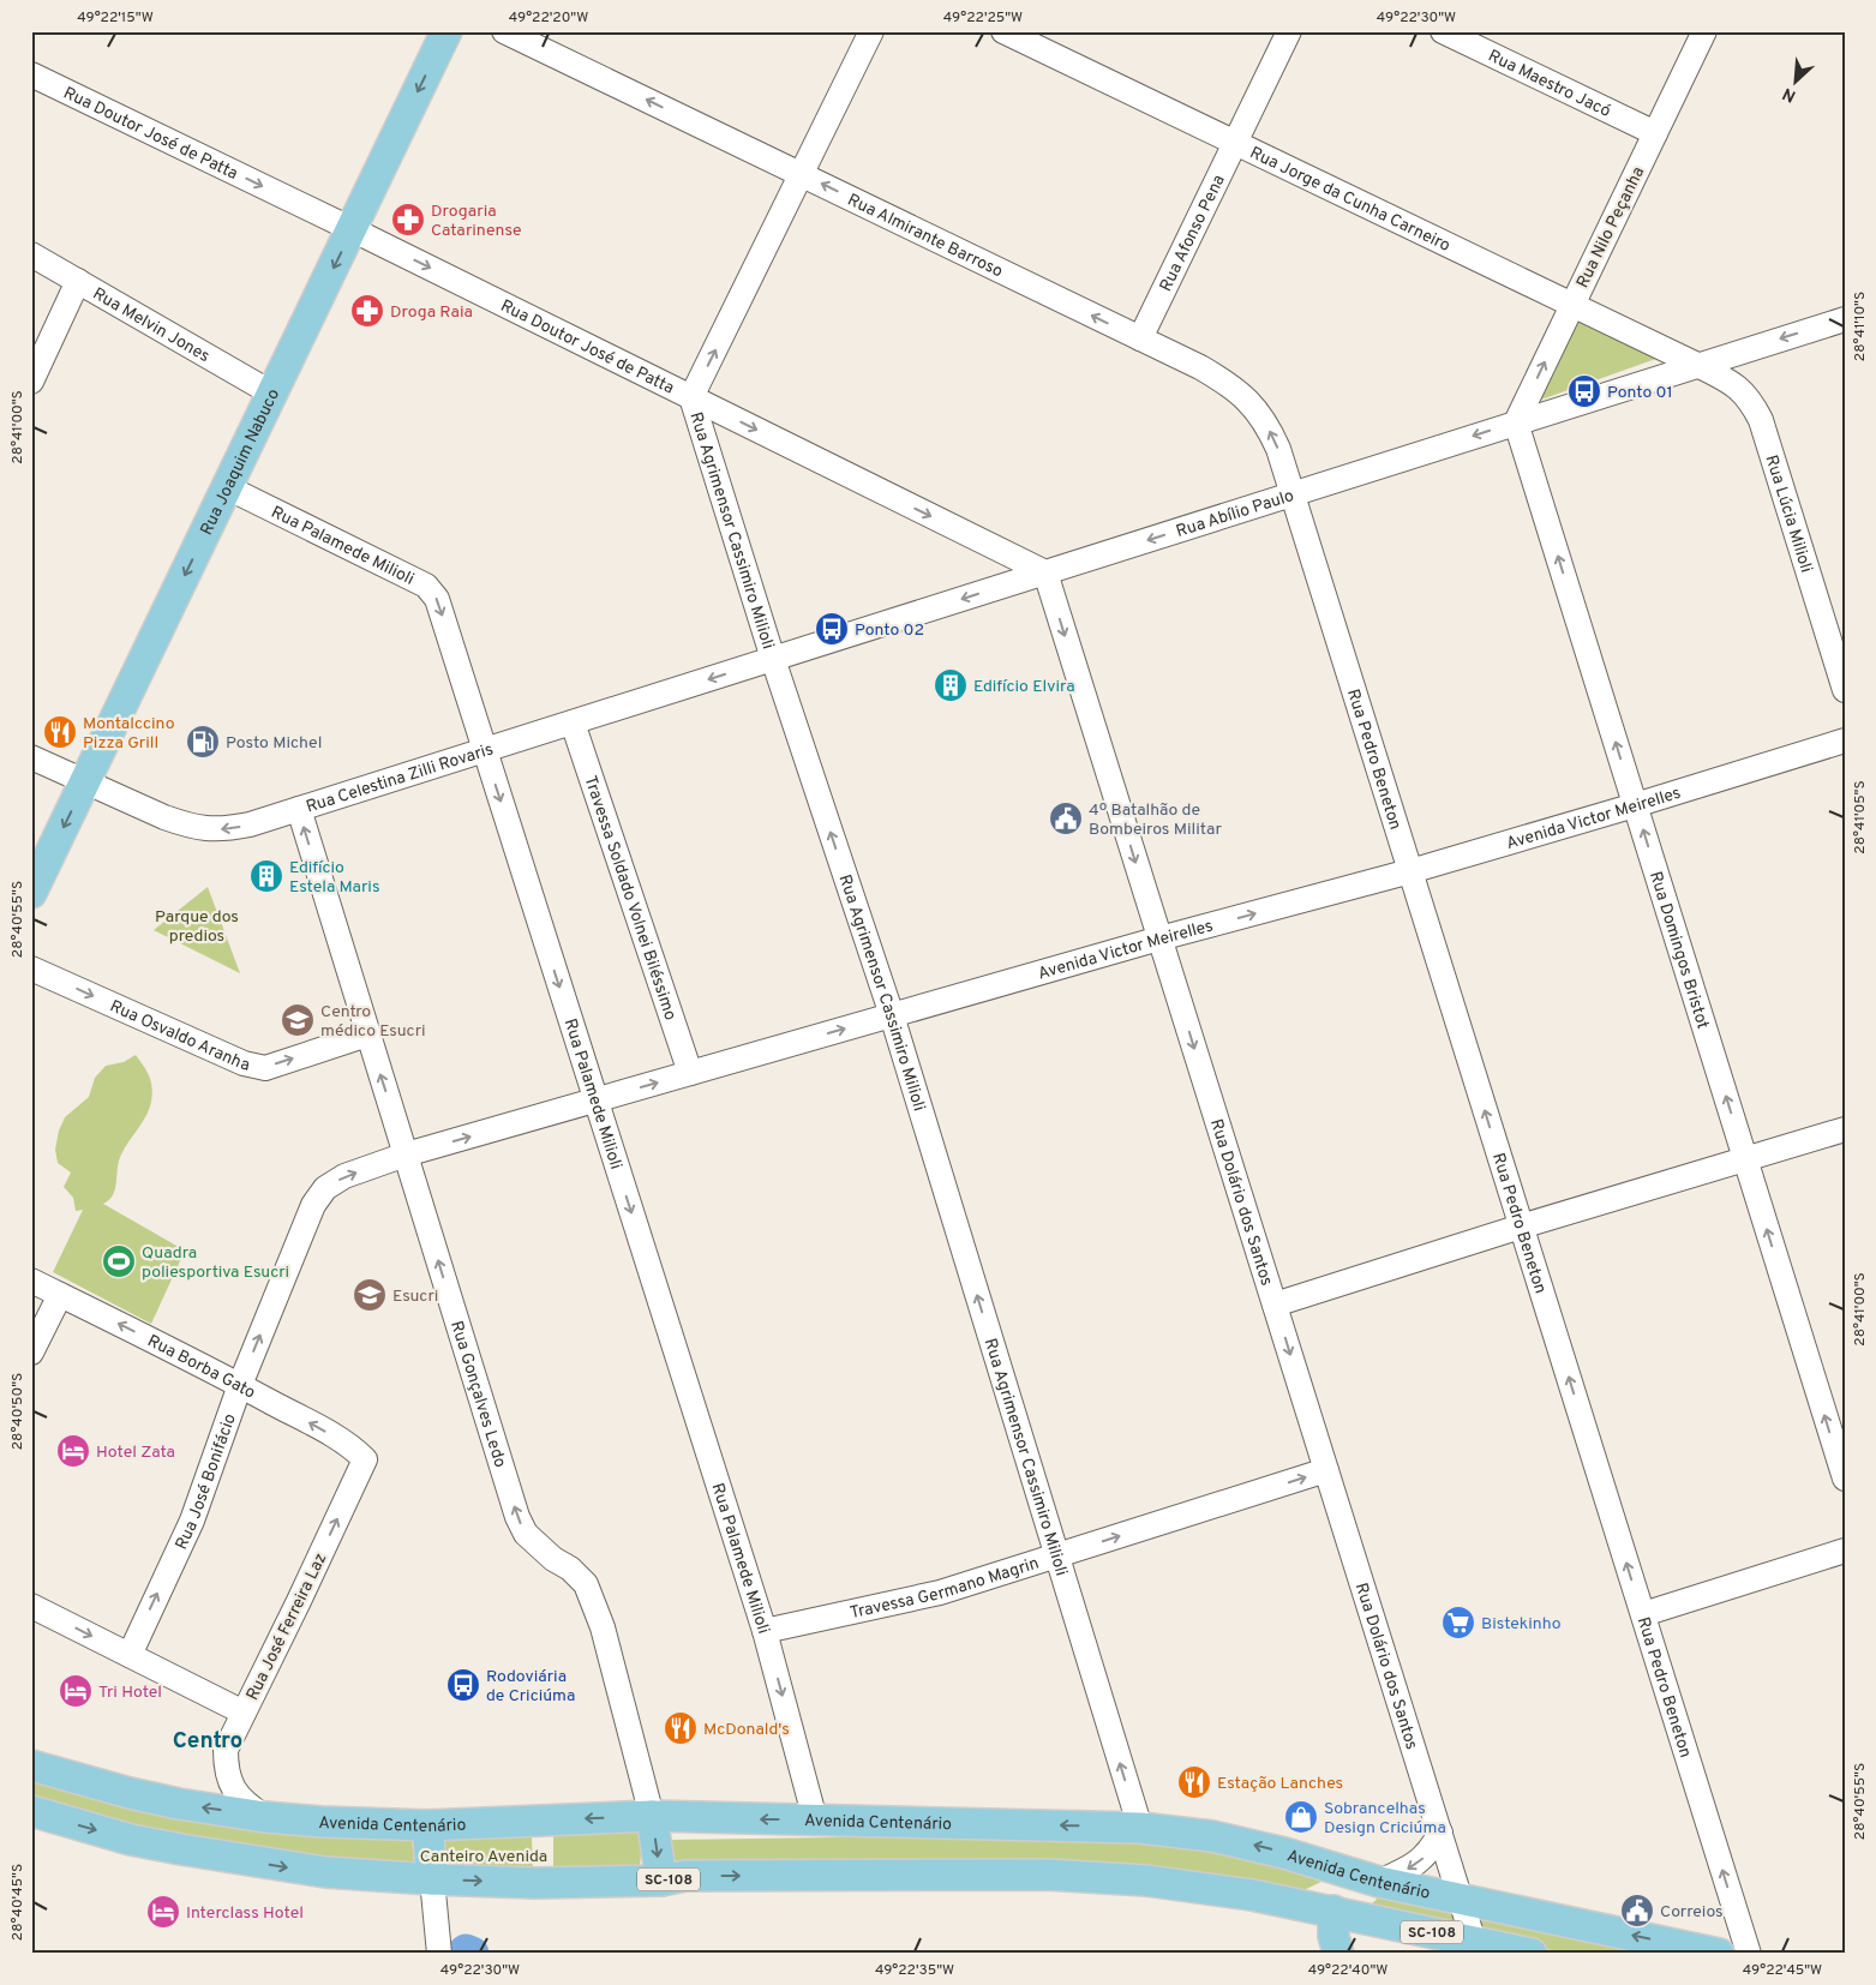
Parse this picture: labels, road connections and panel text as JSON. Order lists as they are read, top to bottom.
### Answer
{
  "streets": {
    "main road": ["Rua Joaquim Nabuco", "Avenida Centenário", "SC-108"],
    "street": [
      "Rua Maestro Jacó",
      "Rua Doutor José de Patta",
      "Rua Jorge da Cunha Carneiro",
      "Rua Nilo Peçanha",
      "Rua Almirante Barroso",
      "Rua Afonso Pena",
      "Rua Melvin Jones",
      "Rua Abílio Paulo",
      "Rua Lúcia Milioli",
      "Rua Agrimensor Cassimiro Milioli",
      "Rua Palamede Milioli",
      "Rua Pedro Beneton",
      "Rua Celestina Zilli Rovaris",
      "Avenida Victor Meirelles",
      "Travessa Soldado Volnei Biléssimo",
      "Rua Domingos Bristot",
      "Rua Osvaldo Aranha",
      "Rua Dolário dos Santos",
      "Rua Borba Gato",
      "Rua Gonçalves Ledo",
      "Rua José Bonifácio",
      "Travessa Germano Magrin",
      "Rua José Ferreira Laz"
    ]
  },
  "crossings": [
    ["Rua Maestro Jacó", "Rua Nilo Peçanha"],
    ["Rua Doutor José de Patta", "Rua Joaquim Nabuco"],
    ["Rua Doutor José de Patta", "Rua Abílio Paulo"],
    ["Rua Doutor José de Patta", "Rua Agrimensor Cassimiro Milioli"],
    ["Rua Doutor José de Patta", "Rua Dolário dos Santos"],
    ["Rua Jorge da Cunha Carneiro", "Rua Nilo Peçanha"],
    ["Rua Jorge da Cunha Carneiro", "Rua Afonso Pena"],
    ["Rua Jorge da Cunha Carneiro", "Rua Abílio Paulo"],
    ["Rua Jorge da Cunha Carneiro", "Rua Lúcia Milioli"],
    ["Rua Nilo Peçanha", "Rua Abílio Paulo"],
    ["Rua Nilo Peçanha", "Rua Domingos Bristot"],
    ["Rua Almirante Barroso", "Rua Afonso Pena"],
    ["Rua Almirante Barroso", "Rua Abílio Paulo"],
    ["Rua Almirante Barroso", "Rua Agrimensor Cassimiro Milioli"],
    ["Rua Almirante Barroso", "Rua Pedro Beneton"],
    ["Rua Melvin Jones", "Rua Joaquim Nabuco"],
    ["Rua Joaquim Nabuco", "Rua Palamede Milioli"],
    ["Rua Joaquim Nabuco", "Rua Celestina Zilli Rovaris"],
    ["Rua Abílio Paulo", "Rua Lúcia Milioli"],
    ["Rua Abílio Paulo", "Rua Agrimensor Cassimiro Milioli"],
    ["Rua Abílio Paulo", "Rua Pedro Beneton"],
    ["Rua Abílio Paulo", "Rua Celestina Zilli Rovaris"],
    ["Rua Abílio Paulo", "Rua Domingos Bristot"],
    ["Rua Abílio Paulo", "Rua Dolário dos Santos"],
    ["Rua Agrimensor Cassimiro Milioli", "Rua Celestina Zilli Rovaris"],
    ["Rua Agrimensor Cassimiro Milioli", "Avenida Victor Meirelles"],
    ["Rua Agrimensor Cassimiro Milioli", "Travessa Germano Magrin"],
    ["Rua Agrimensor Cassimiro Milioli", "Avenida Centenário"],
    ["Rua Palamede Milioli", "Rua Celestina Zilli Rovaris"],
    ["Rua Palamede Milioli", "Avenida Victor Meirelles"],
    ["Rua Palamede Milioli", "Travessa Germano Magrin"],
    ["Rua Palamede Milioli", "Avenida Centenário"],
    ["Rua Pedro Beneton", "Avenida Victor Meirelles"],
    ["Rua Celestina Zilli Rovaris", "Travessa Soldado Volnei Biléssimo"],
    ["Rua Celestina Zilli Rovaris", "Rua Gonçalves Ledo"],
    ["Avenida Victor Meirelles", "Travessa Soldado Volnei Biléssimo"],
    ["Avenida Victor Meirelles", "Rua Domingos Bristot"],
    ["Avenida Victor Meirelles", "Rua Dolário dos Santos"],
    ["Avenida Victor Meirelles", "Rua Gonçalves Ledo"],
    ["Avenida Victor Meirelles", "Rua José Bonifácio"],
    ["Rua Osvaldo Aranha", "Rua Gonçalves Ledo"],
    ["Rua Dolário dos Santos", "Travessa Germano Magrin"],
    ["Rua Dolário dos Santos", "Avenida Centenário"],
    ["Rua Dolário dos Santos", "SC-108"],
    ["Rua Borba Gato", "Rua José Bonifácio"],
    ["Rua Borba Gato", "Rua José Ferreira Laz"],
    ["Rua Gonçalves Ledo", "Rua José Bonifácio"],
    ["Rua Gonçalves Ledo", "Avenida Centenário"],
    ["Rua José Ferreira Laz", "Avenida Centenário"]
  ],
  "one_way": [
    "Rua Doutor José de Patta",
    "Rua Almirante Barroso",
    "Rua Joaquim Nabuco",
    "Rua Abílio Paulo",
    "Rua Agrimensor Cassimiro Milioli",
    "Rua Palamede Milioli",
    "Rua Pedro Beneton",
    "Rua Celestina Zilli Rovaris",
    "Avenida Victor Meirelles",
    "Rua Domingos Bristot",
    "Rua Osvaldo Aranha",
    "Rua Dolário dos Santos",
    "Rua Borba Gato",
    "Rua Gonçalves Ledo",
    "Rua José Bonifácio",
    "Travessa Germano Magrin",
    "Rua José Ferreira Laz"
  ],
  "districts": ["Centro"],
  "parks": ["Parque dos predios", "Canteiro Avenida"],
  "places": {
    "pharmacy": ["Drogaria Catarinense", "Droga Raia"],
    "bus stop": ["Ponto 01", "Ponto 02", "Rodoviária de Criciúma"],
    "building": ["Edifício Elvira", "Edifício Estela Maris"],
    "restaurant": ["Montalccino Pizza Grill", "McDonald's", "Estação Lanches"],
    "fuel station": ["Posto Michel"],
    "public building": ["4º Batalhão de Bombeiros Militar", "Correios"],
    "school or university": ["Centro médico Esucri", "Esucri"],
    "sports": ["Quadra poliesportiva Esucri"],
    "hotel": ["Hotel Zata", "Tri Hotel", "Interclass Hotel"],
    "supermarket": ["Bistekinho"],
    "shop": ["Sobrancelhas Design Criciúma"]
  },
  "north": "bottom left",
  "coordinates": [
    "49°22'15\"W",
    "49°22'20\"W",
    "49°22'25\"W",
    "49°22'30\"W",
    "28°41'10\"S",
    "28°41'00\"S",
    "28°41'05\"S",
    "28°40'55\"S",
    "28°40'50\"S",
    "28°40'45\"S",
    "49°22'35\"W",
    "49°22'40\"W",
    "49°22'45\"W"
  ]
}
